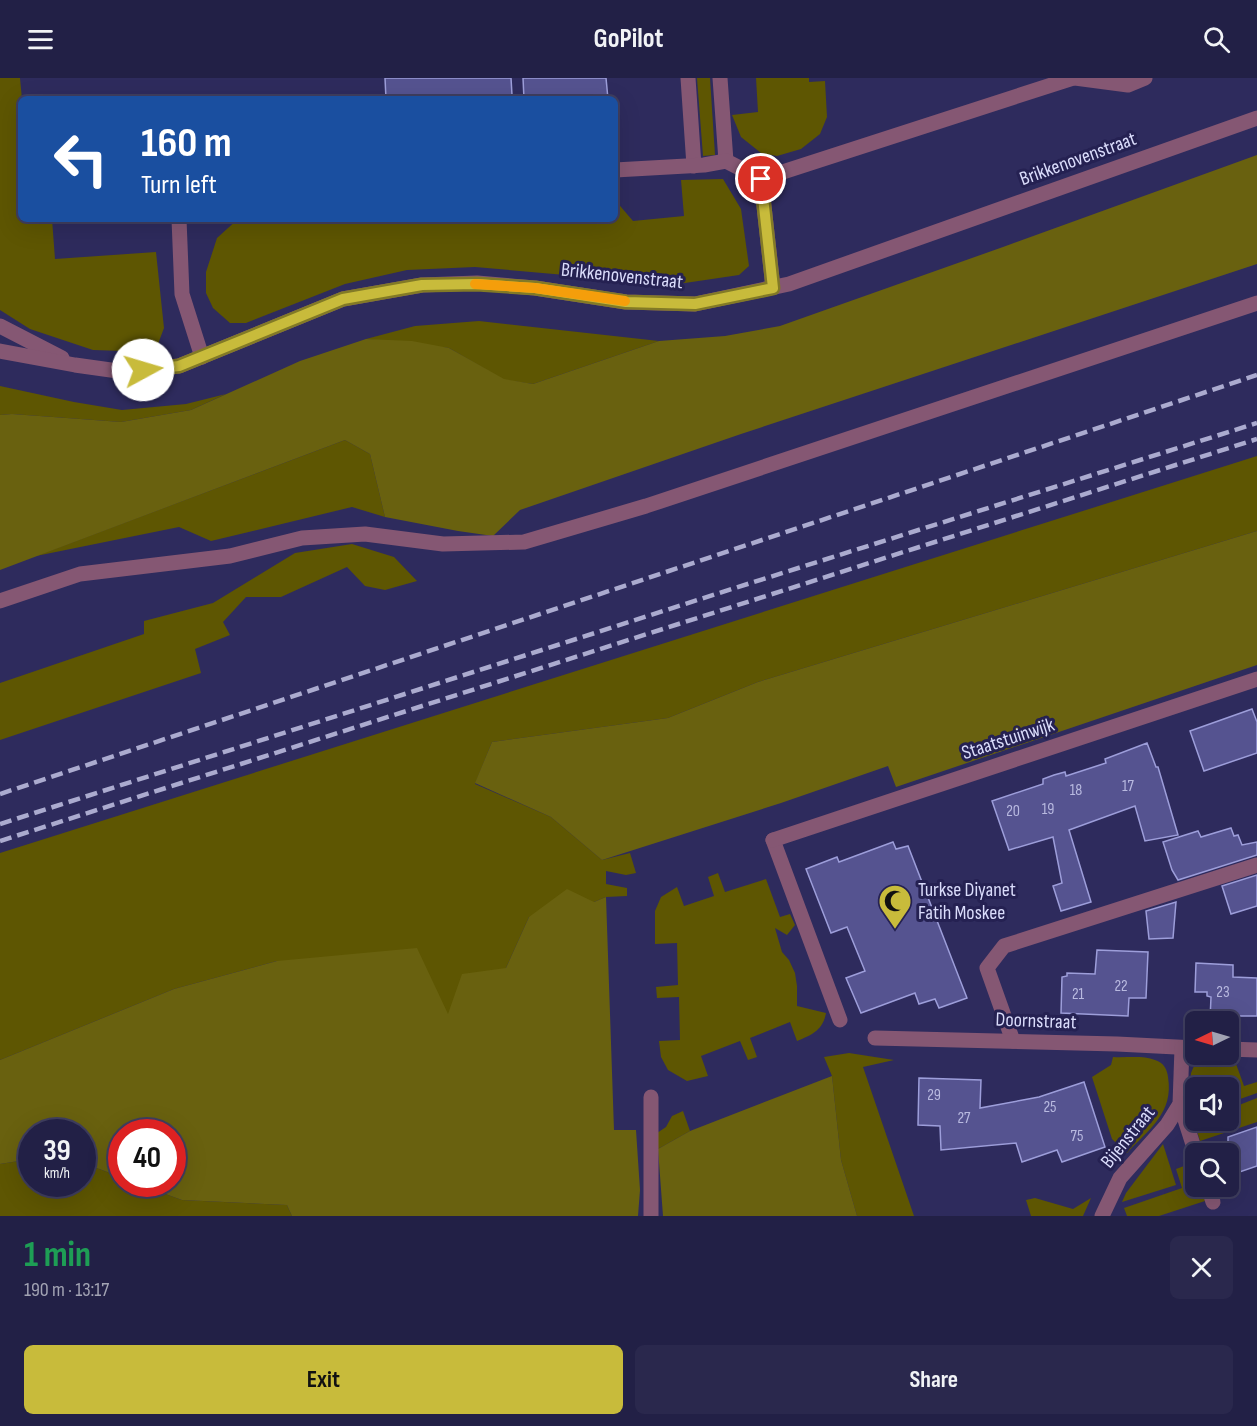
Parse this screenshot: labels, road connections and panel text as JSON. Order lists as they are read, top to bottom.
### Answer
{
  "streets": {
    "street": [
      "Brikkenovenstraat",
      "Staatstuinwijk",
      "Doornstraat",
      "Bijenstraat"
    ]
  },
  "places": {
    "mosque": ["Turkse Diyanet Fatih Moskee"]
  },
  "house_numbers": [
    "17",
    "18",
    "19",
    "20",
    "22",
    "23",
    "21",
    "29",
    "25",
    "27",
    "75"
  ],
  "north": "left",
  "page": {
    "header": "GoPilot",
    "turn": ["160 m", "Turn left"],
    "speed": "39 km/h",
    "limit": "40",
    "heading": ["1 min", "190 m · 13:17"],
    "buttons": ["Exit", "Share"]
  }
}
